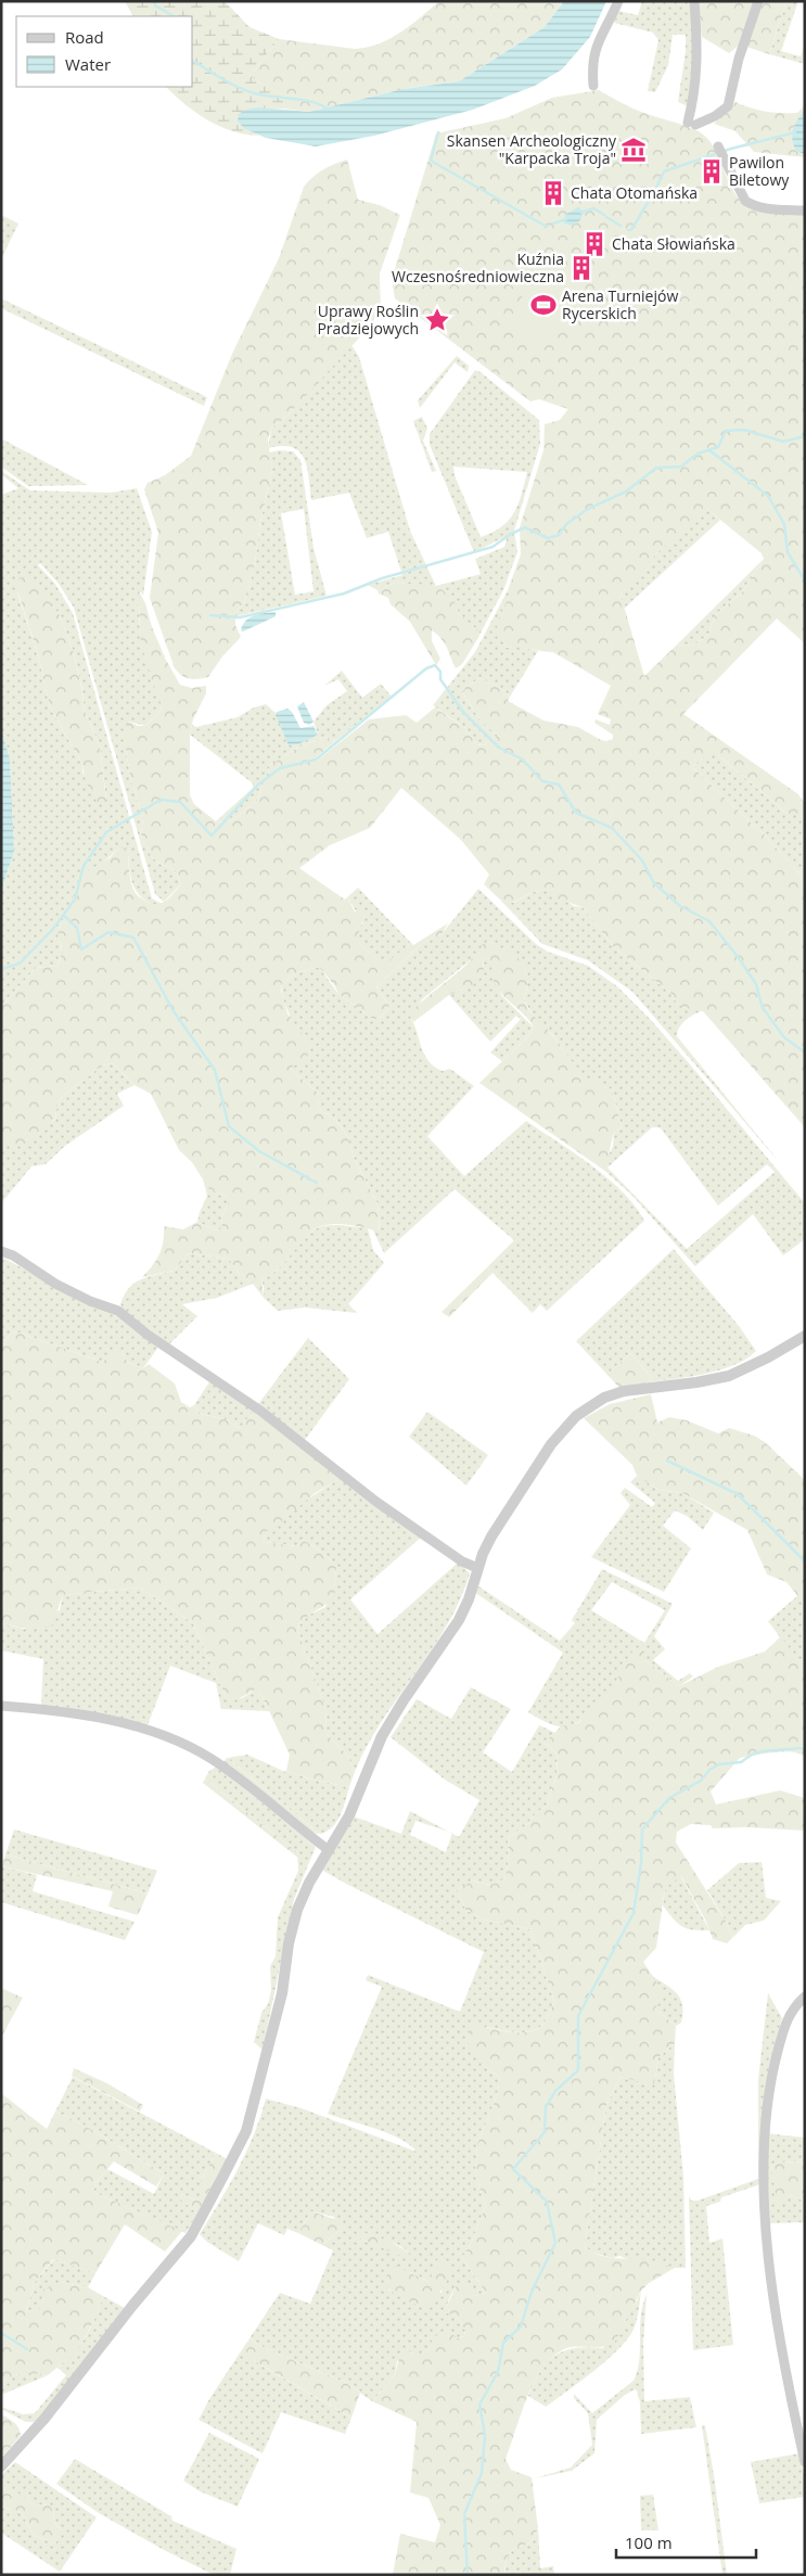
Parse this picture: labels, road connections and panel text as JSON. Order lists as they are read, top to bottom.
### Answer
{
  "places": {
    "museum": ["Skansen Archeologiczny \"Karpacka Troja\""],
    "building": [
      "Pawilon Biletowy",
      "Chata Otomańska",
      "Chata Słowiańska",
      "Kuźnia Wczesnośredniowieczna"
    ],
    "sports": ["Arena Turniejów Rycerskich"],
    "place": ["Uprawy Roślin Pradziejowych"]
  },
  "legend": ["Road", "Water"],
  "scale_bar": "100 m"
}
